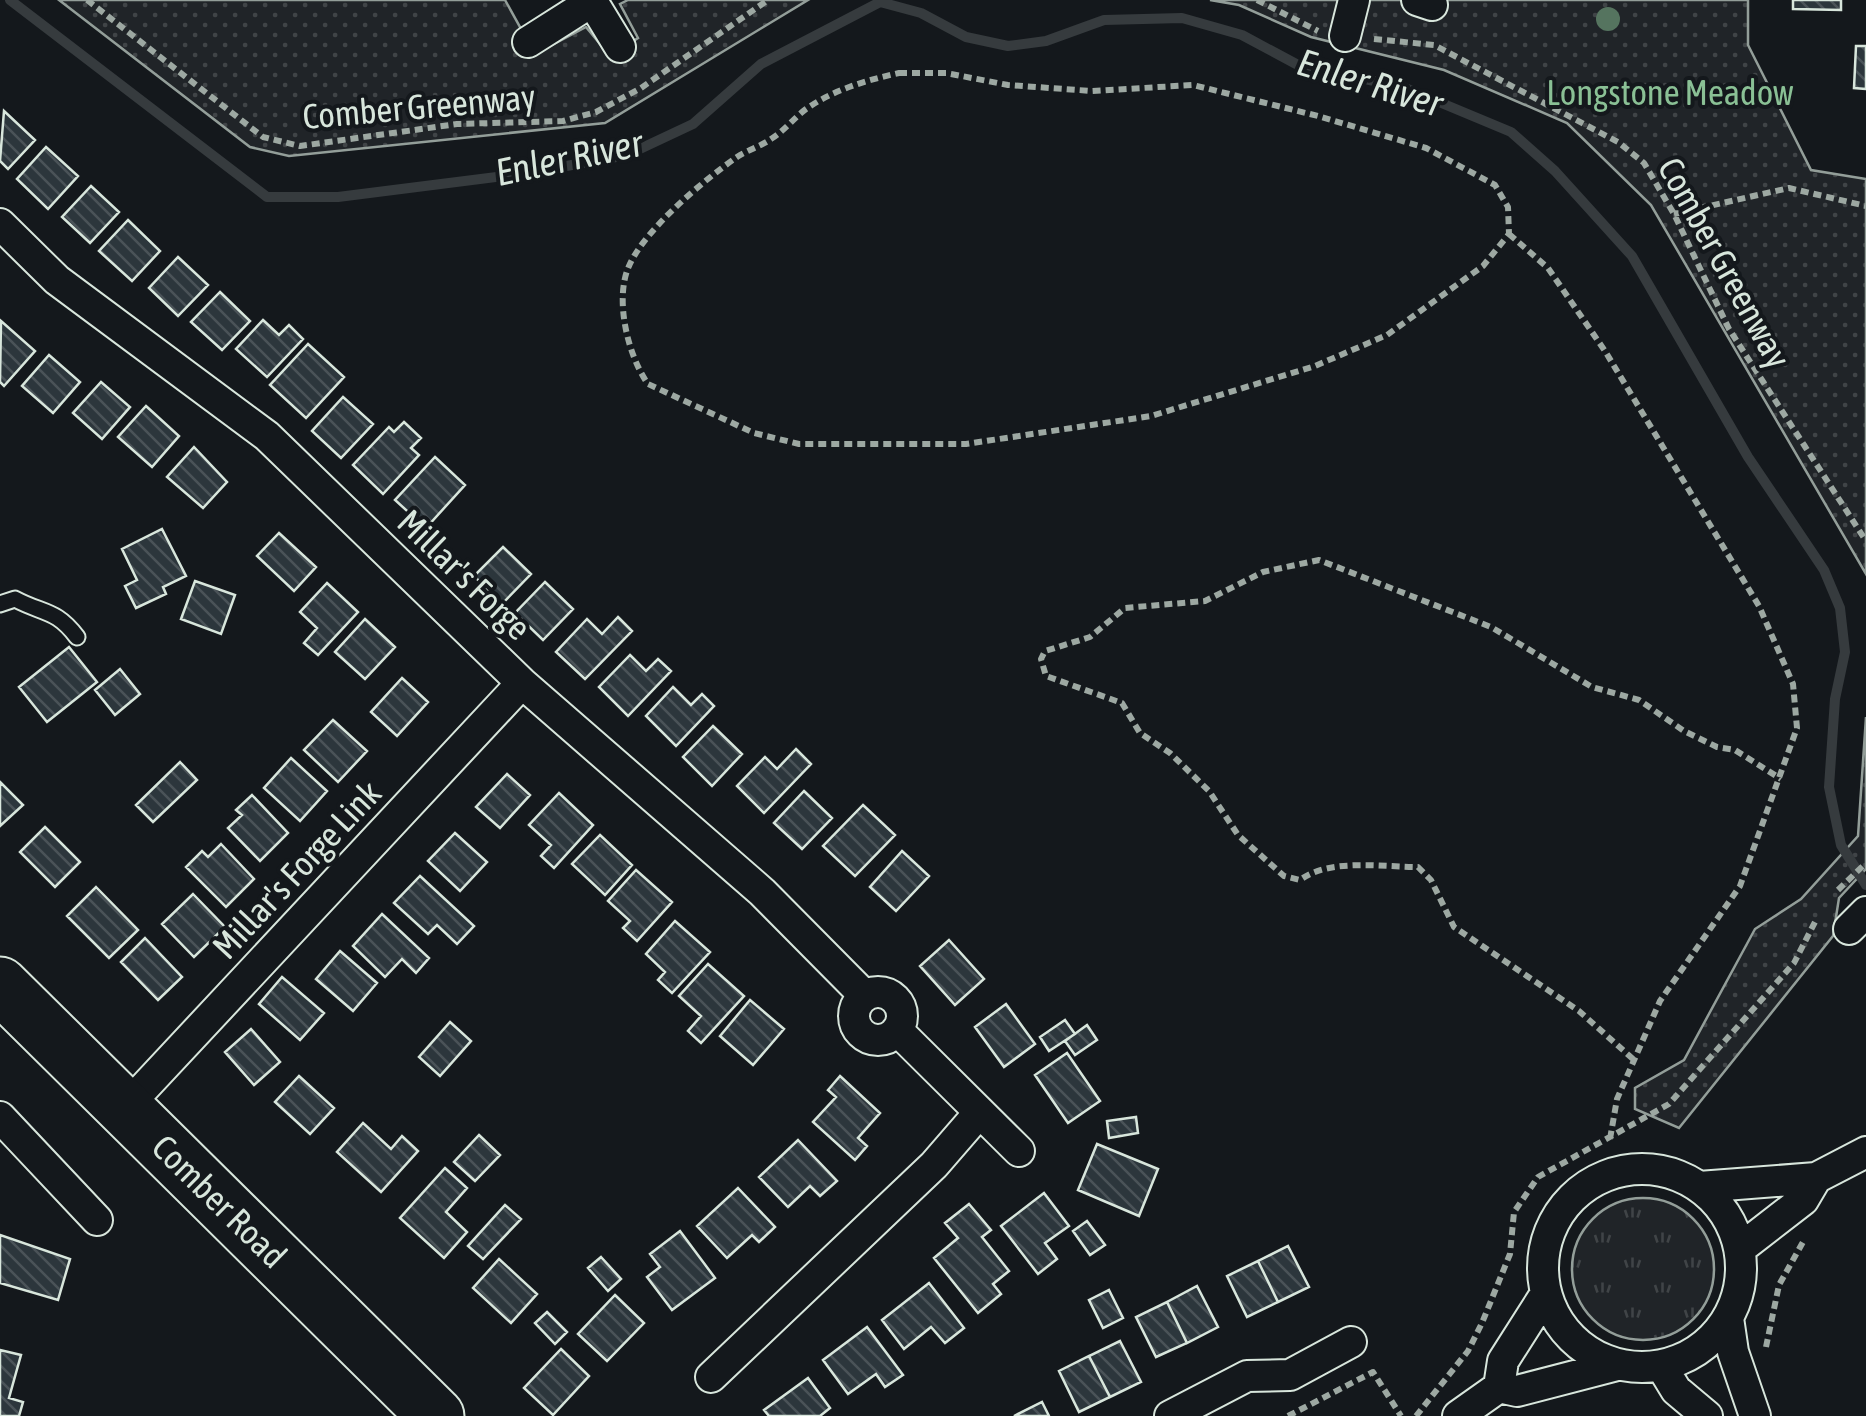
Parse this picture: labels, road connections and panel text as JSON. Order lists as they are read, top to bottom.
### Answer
{
  "streets": {
    "highway": ["Comber Road"],
    "street": ["Millar's Forge", "Millar's Forge Link"],
    "path": ["Comber Greenway"]
  },
  "crossings": [
    ["Millar's Forge", "Millar's Forge Link"],
    ["Millar's Forge Link", "Comber Road"]
  ],
  "water": ["Enler River"],
  "parks": ["Longstone Meadow"]
}
